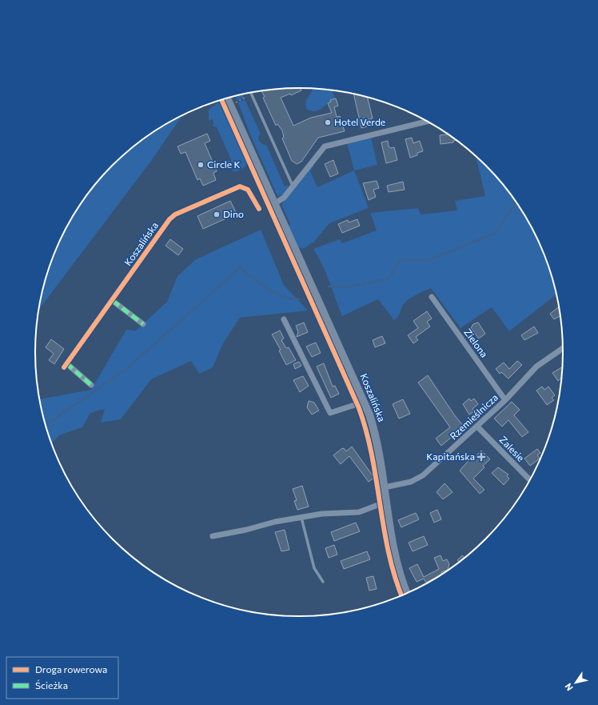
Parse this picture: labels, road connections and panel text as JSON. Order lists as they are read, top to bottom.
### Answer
{
  "streets": {
    "main road": ["Koszalińska"],
    "street": ["Zielona", "Rzemieślnicza", "Zalesie"]
  },
  "crossings": [
    ["Koszalińska", "Rzemieślnicza"],
    ["Zielona", "Rzemieślnicza"],
    ["Rzemieślnicza", "Zalesie"]
  ],
  "places": {
    "other": ["Hotel Verde", "Circle K", "Dino"],
    "health": ["Kapitańska"]
  },
  "legend": ["Droga rowerowa", "Ścieżka"],
  "north": "bottom left"
}
